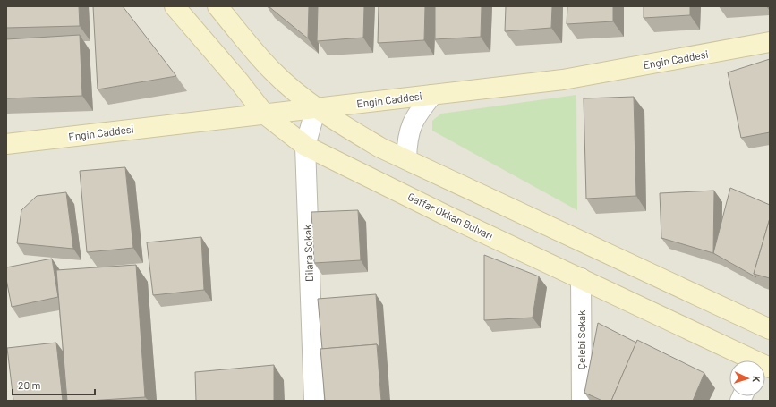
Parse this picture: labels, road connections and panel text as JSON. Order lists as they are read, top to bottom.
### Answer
{
  "streets": {
    "main road": ["Engin Caddesi", "Gaffar Okkan Bulvarı"],
    "street": ["Dilara Sokak", "Çelebi Sokak"]
  },
  "crossings": [
    ["Engin Caddesi", "Gaffar Okkan Bulvarı"],
    ["Engin Caddesi", "Dilara Sokak"],
    ["Gaffar Okkan Bulvarı", "Dilara Sokak"],
    ["Gaffar Okkan Bulvarı", "Çelebi Sokak"]
  ],
  "scale_bar": "20 m",
  "north": "right"
}
